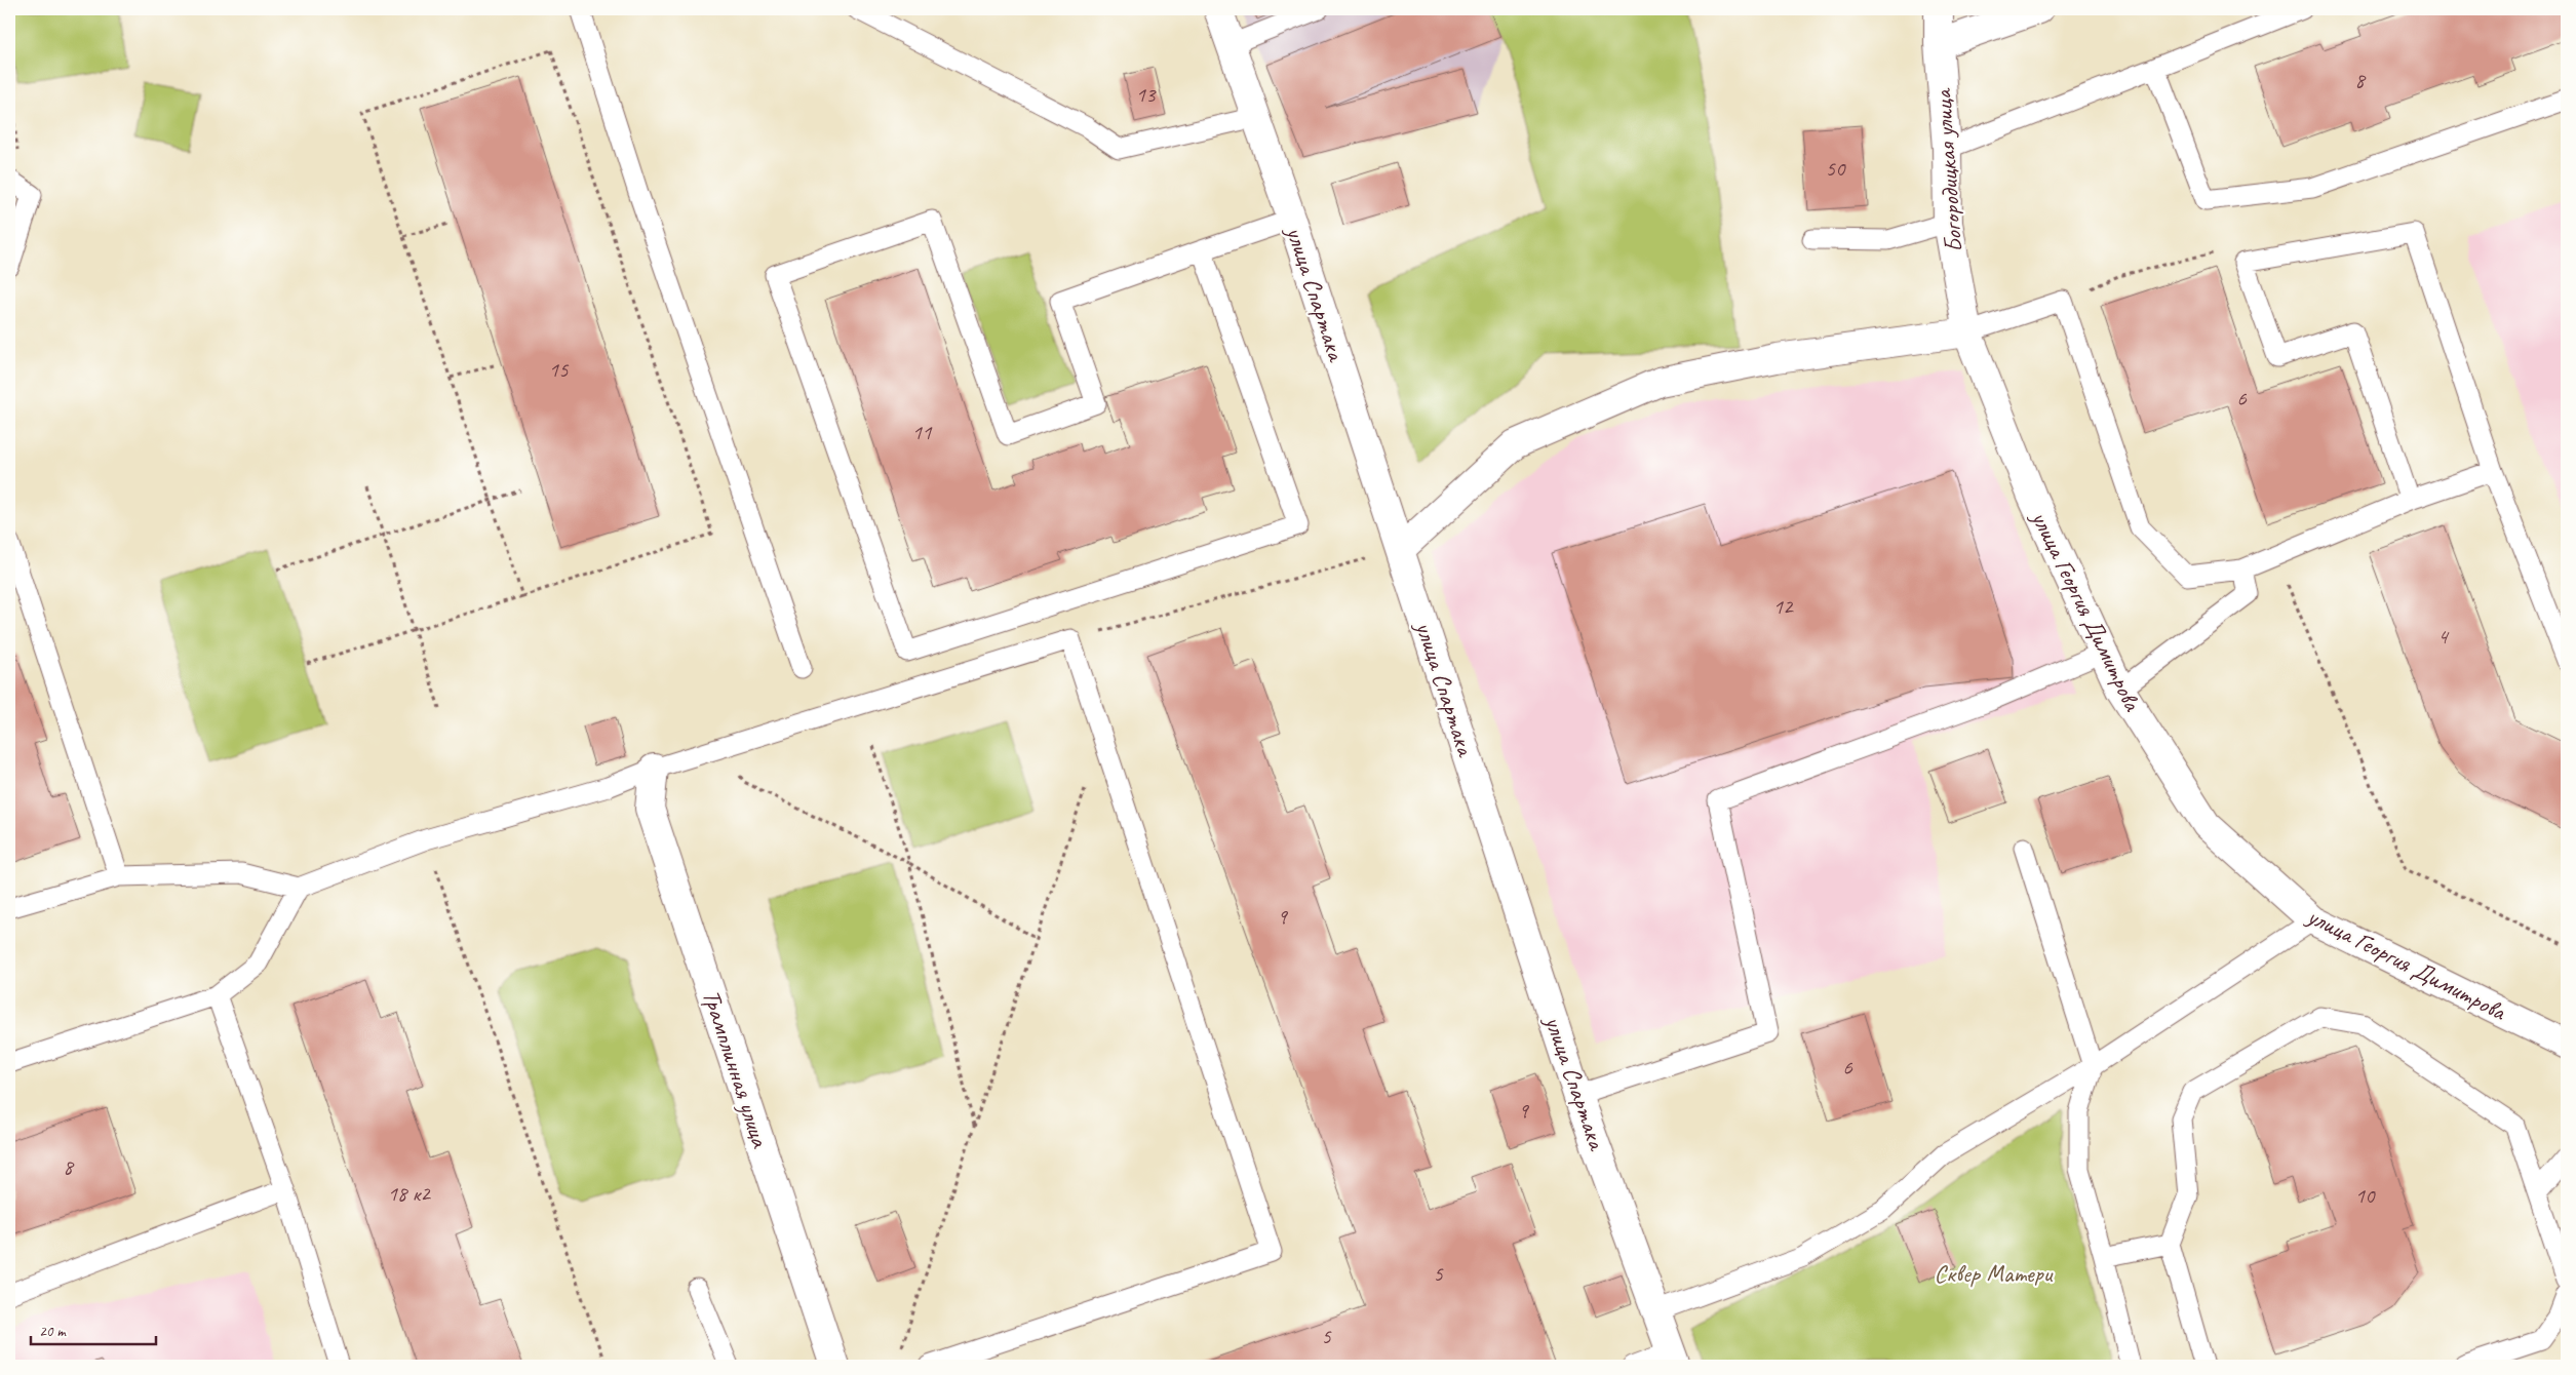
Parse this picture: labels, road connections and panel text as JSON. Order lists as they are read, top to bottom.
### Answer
{
  "streets": {
    "street": [
      "Богородицкая улица",
      "улица Спартака",
      "улица Георгия Димитрова",
      "Трамплинная улица"
    ]
  },
  "crossings": [
    ["Богородицкая улица", "улица Георгия Димитрова"]
  ],
  "parks": ["Сквер Матери"],
  "house_numbers": [
    "8",
    "13",
    "50",
    "15",
    "6",
    "11",
    "12",
    "4",
    "9",
    "6",
    "9",
    "8",
    "18 к2",
    "10",
    "5",
    "5"
  ],
  "scale_bar": "20 m"
}
